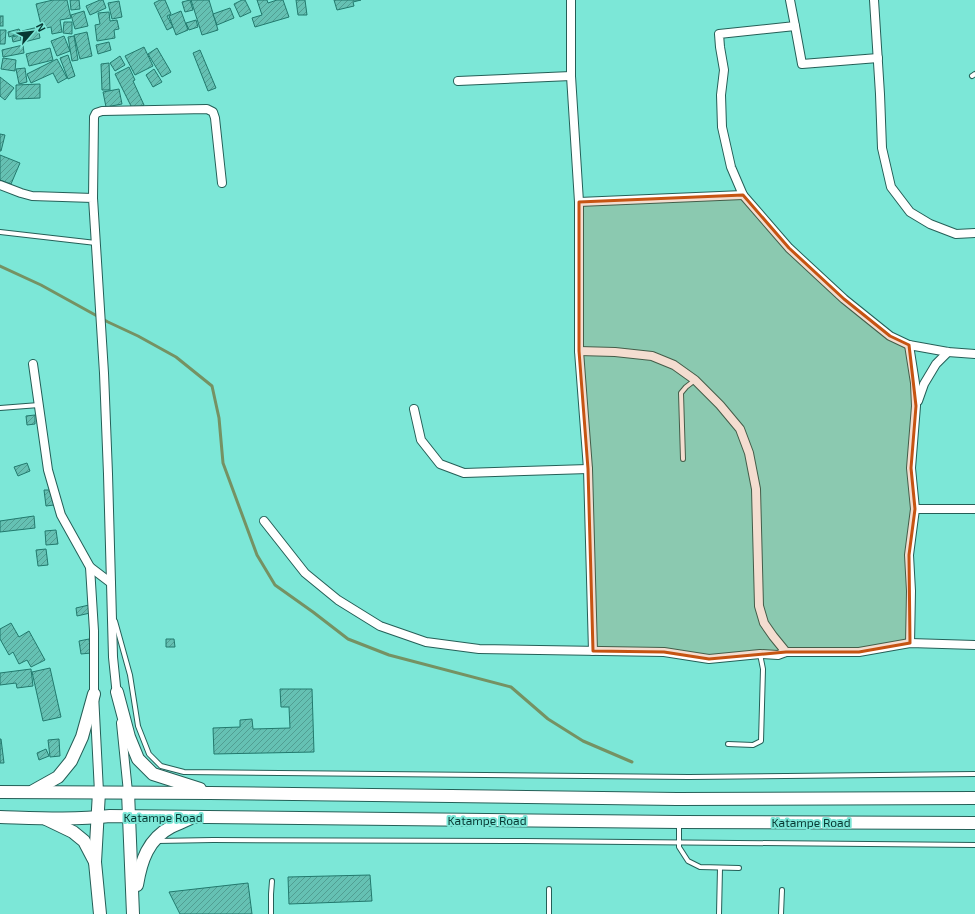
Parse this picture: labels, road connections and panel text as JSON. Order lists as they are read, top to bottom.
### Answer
{
  "streets": {
    "main road": ["Katampe Road"]
  },
  "north": "top right"
}
